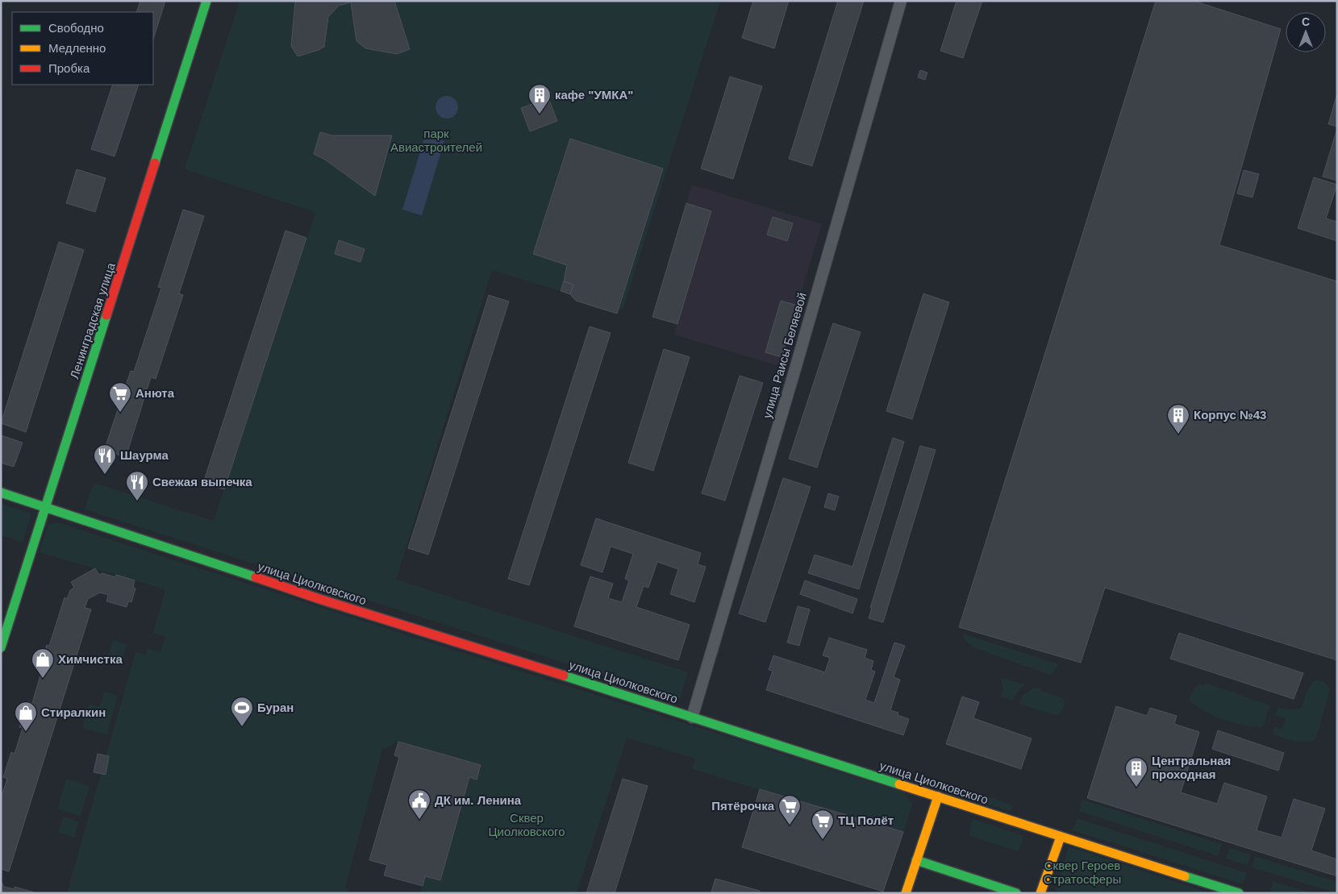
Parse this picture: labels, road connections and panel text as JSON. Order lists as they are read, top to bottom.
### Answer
{
  "streets": {
    "street": ["Ленинградская улица", "улица Раисы Беляевой", "улица Циолковского"]
  },
  "crossings": [
    ["Ленинградская улица", "улица Циолковского"],
    ["улица Раисы Беляевой", "улица Циолковского"]
  ],
  "parks": ["парк Авиастроителей", "Сквер Циолковского", "Сквер Героев Стратосферы"],
  "places": {
    "building": ["кафе \"УМКА\"", "Корпус №43", "Центральная проходная"],
    "supermarket": ["Анюта", "Пятёрочка", "ТЦ Полёт"],
    "restaurant": ["Шаурма", "Свежая выпечка"],
    "shop": ["Химчистка", "Стиралкин"],
    "sports": ["Буран"],
    "public building": ["ДК им. Ленина"]
  },
  "legend": ["Свободно", "Медленно", "Пробка"],
  "north": "top"
}
